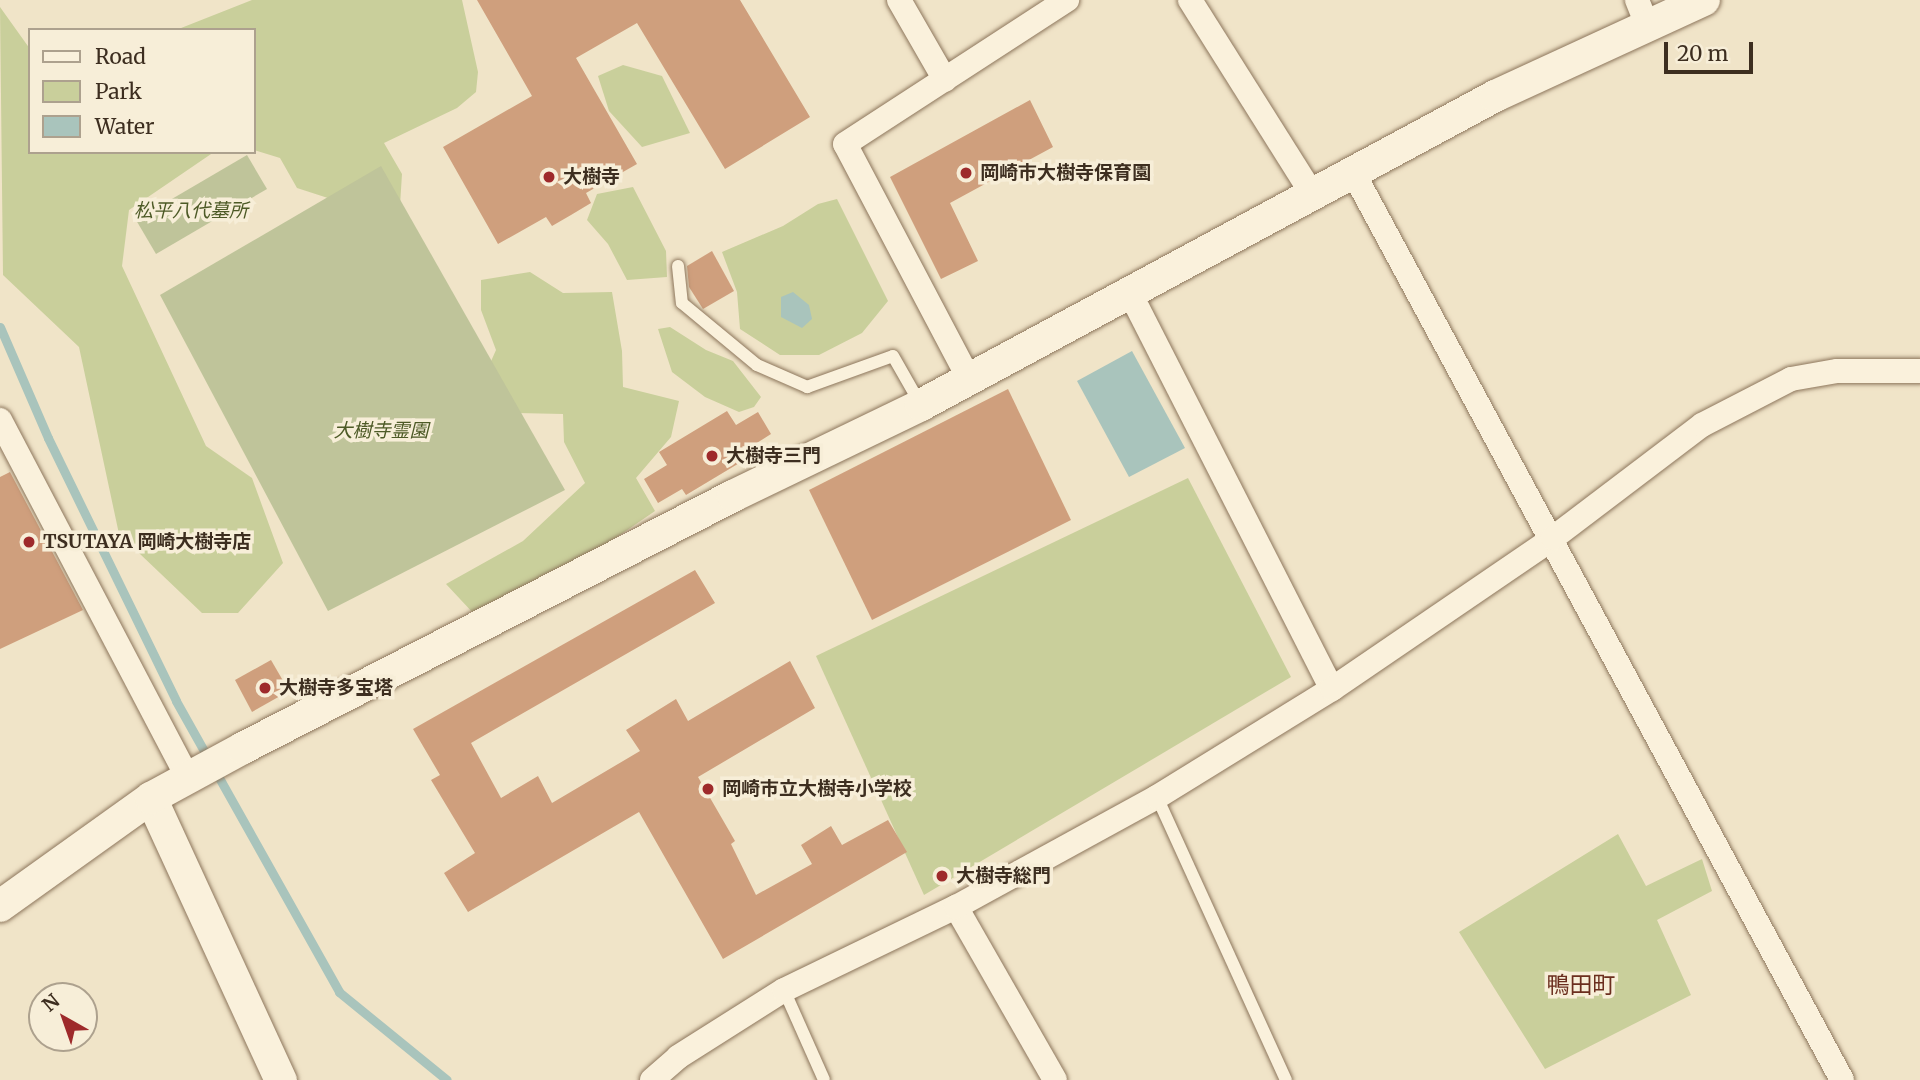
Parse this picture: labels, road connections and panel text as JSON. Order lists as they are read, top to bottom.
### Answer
{
  "districts": ["鴨田町"],
  "parks": ["松平八代墓所", "大樹寺霊園"],
  "places": [
    "岡崎市大樹寺保育園",
    "大樹寺",
    "大樹寺三門",
    "TSUTAYA 岡崎大樹寺店",
    "大樹寺多宝塔",
    "岡崎市立大樹寺小学校",
    "大樹寺総門"
  ],
  "legend": ["Road", "Park", "Water"],
  "scale_bar": "20 m",
  "north": "top left"
}
